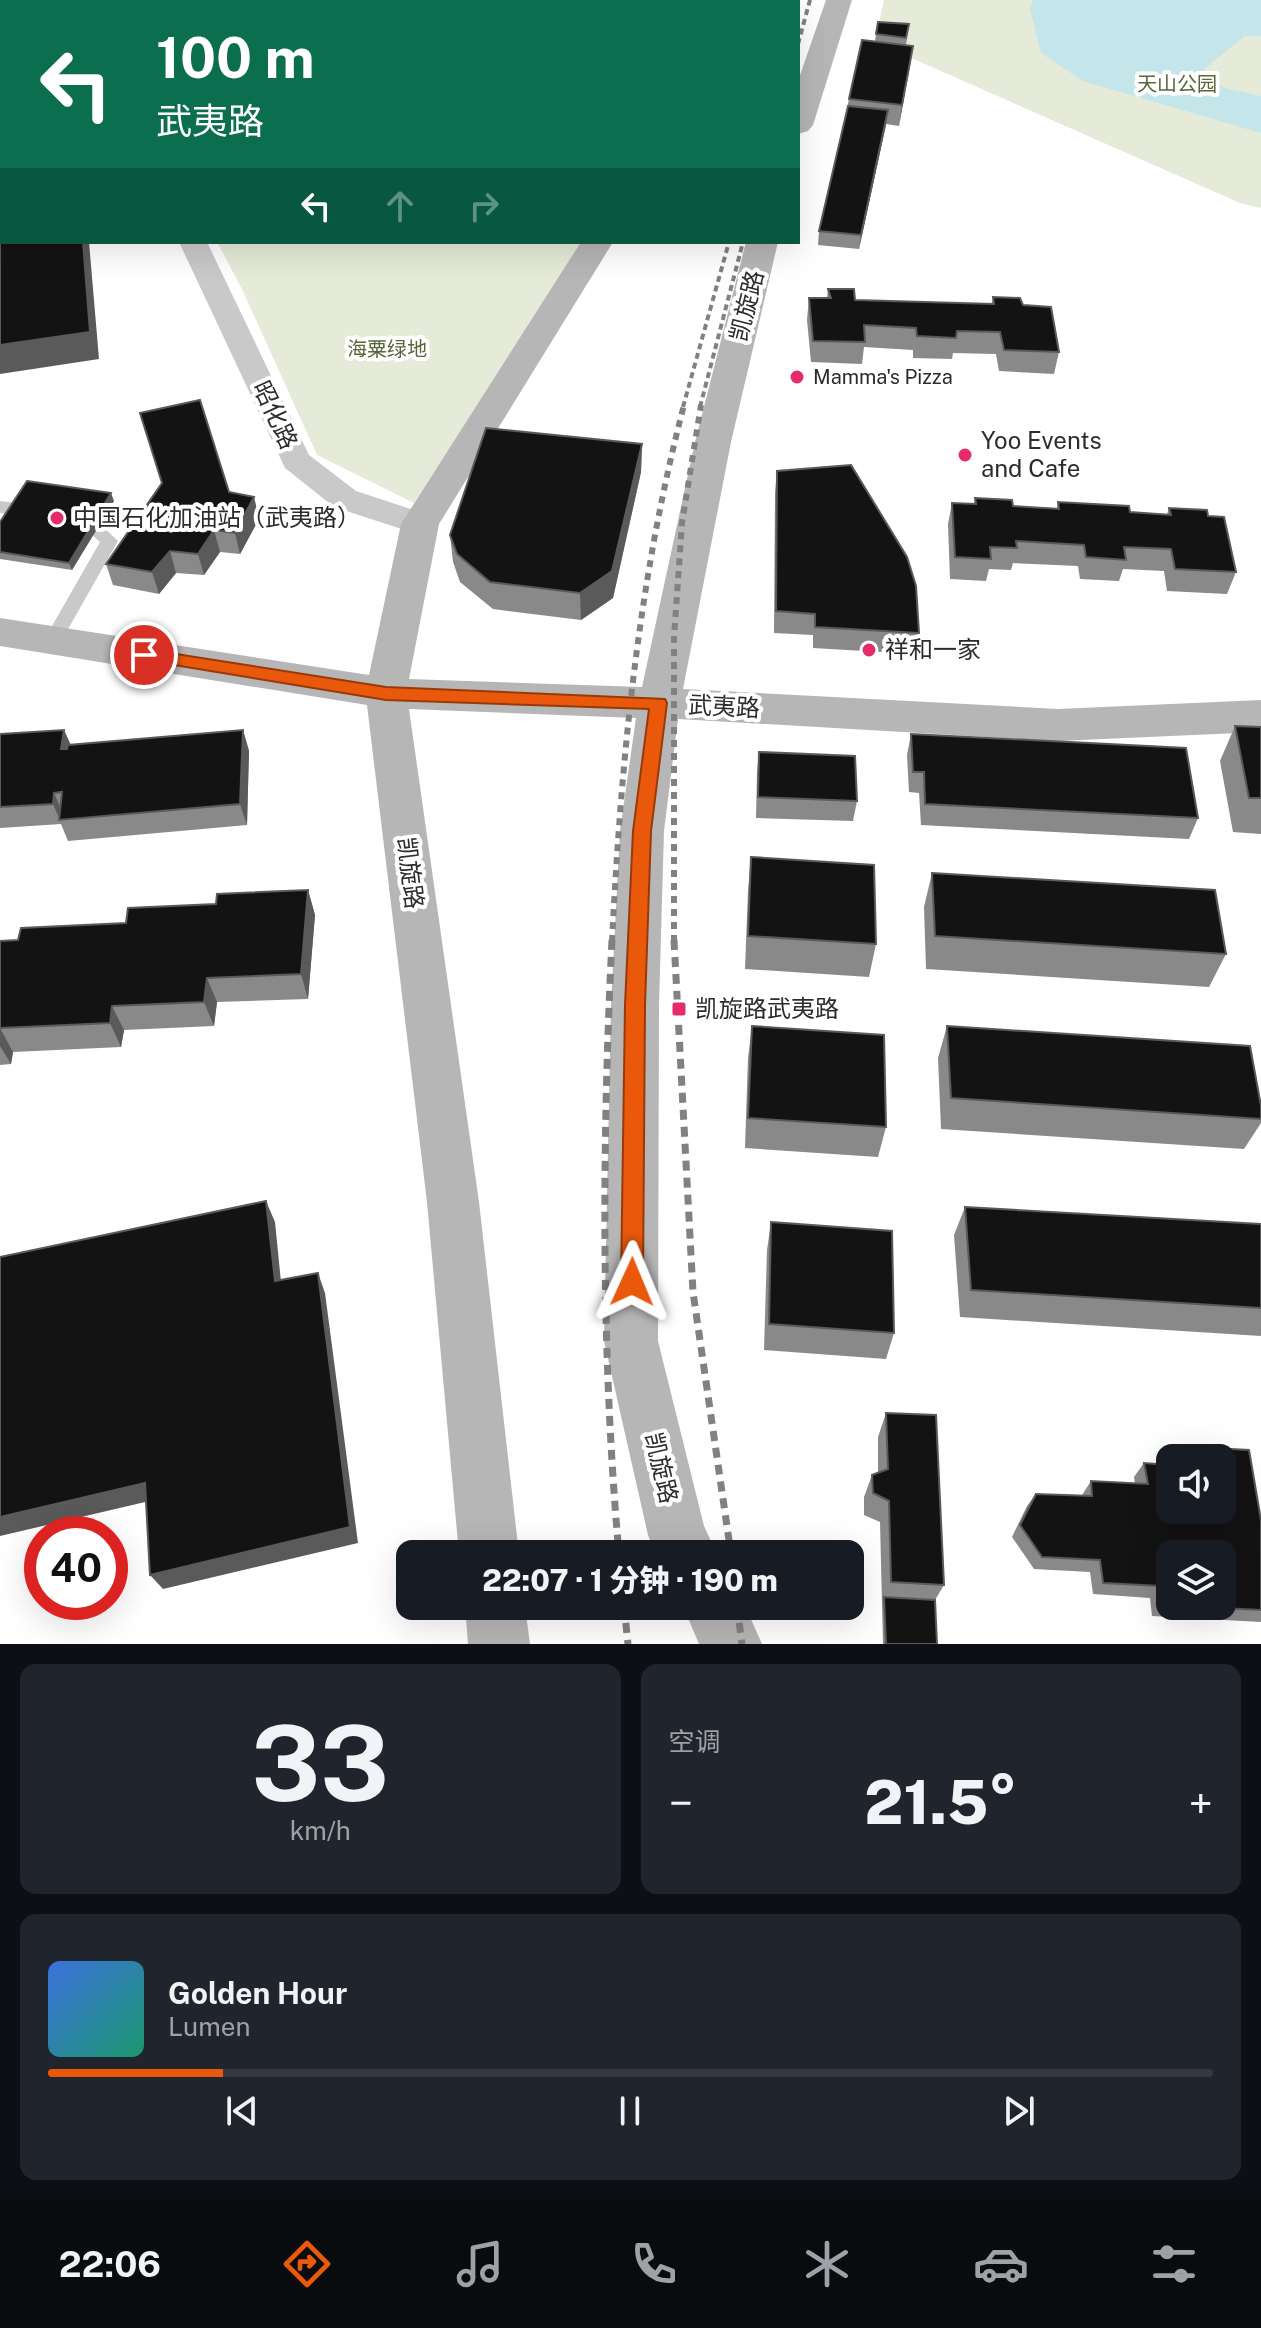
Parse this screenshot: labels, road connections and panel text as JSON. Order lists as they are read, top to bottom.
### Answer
{
  "streets": {
    "street": ["凯旋路", "昭化路", "武夷路"]
  },
  "crossings": [
    ["凯旋路", "昭化路"],
    ["凯旋路", "武夷路"]
  ],
  "parks": ["天山公园", "海粟绿地"],
  "places": {
    "other": [
      "Mamma's Pizza",
      "Yoo Events and Cafe",
      "中国石化加油站（武夷路）",
      "祥和一家"
    ],
    "transit": ["凯旋路武夷路"]
  },
  "page": {
    "turn": ["100 m", "武夷路"],
    "limit": "40",
    "trip": "22:07 · 1 分钟 · 190 m",
    "tile": [
      ["33", "km/h"],
      "空调"
    ],
    "heat": ["−", "21.5°", "+"],
    "song": ["Golden Hour", "Lumen"],
    "tabs": "22:06"
  }
}
